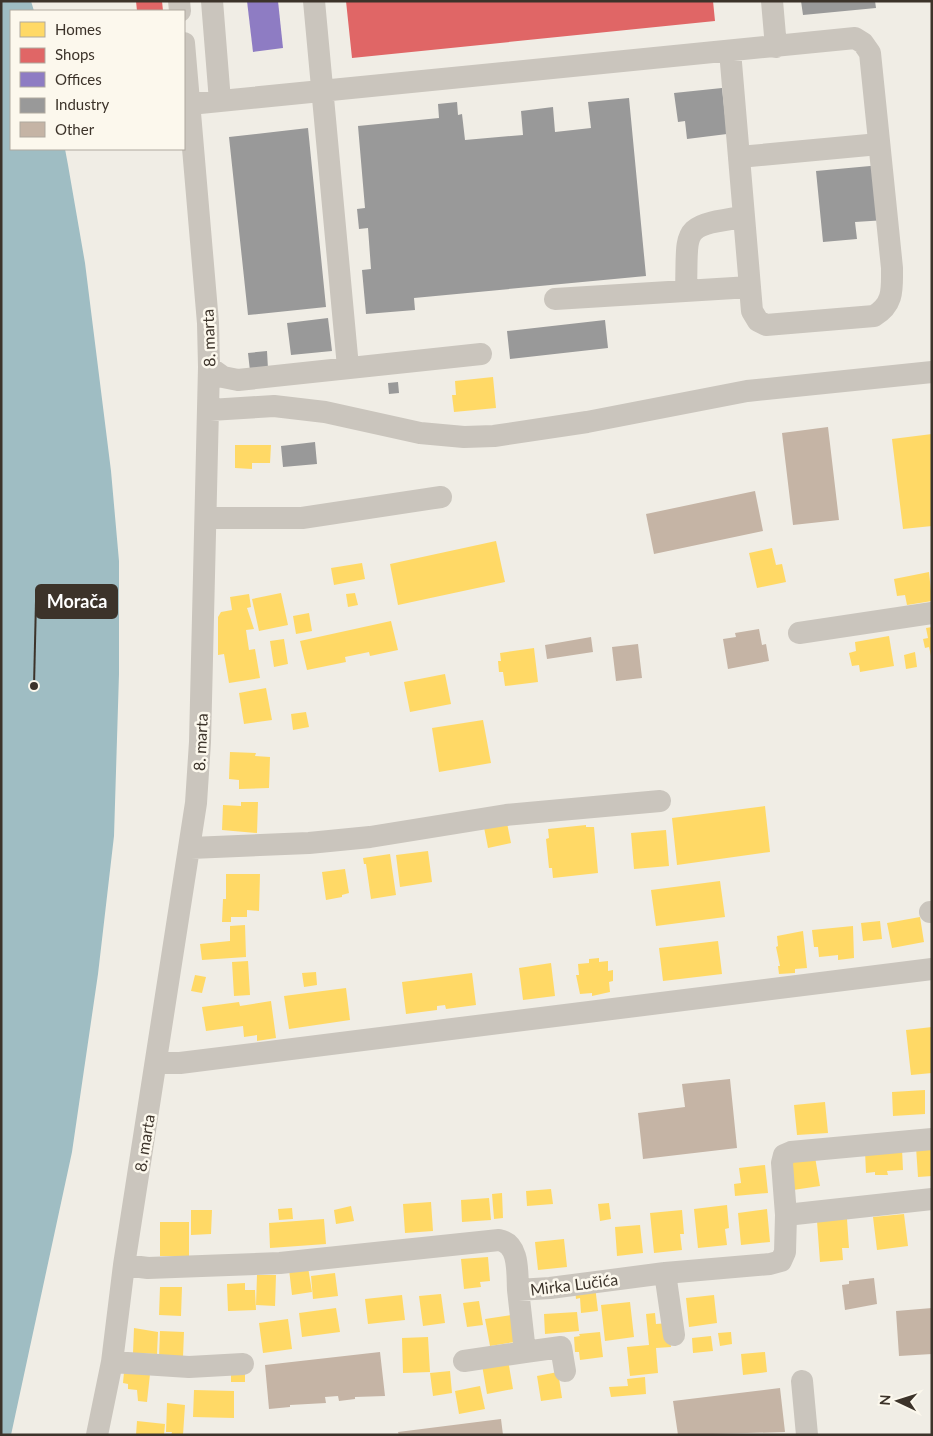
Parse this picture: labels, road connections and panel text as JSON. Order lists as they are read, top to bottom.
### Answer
{
  "streets": {
    "street": ["8. marta", "Mirka Lučića"]
  },
  "crossings": [
    ["8. marta", "Mirka Lučića"]
  ],
  "places": ["Morača"],
  "legend": [
    "Homes",
    "Shops",
    "Offices",
    "Industry",
    "Other"
  ],
  "north": "left"
}
